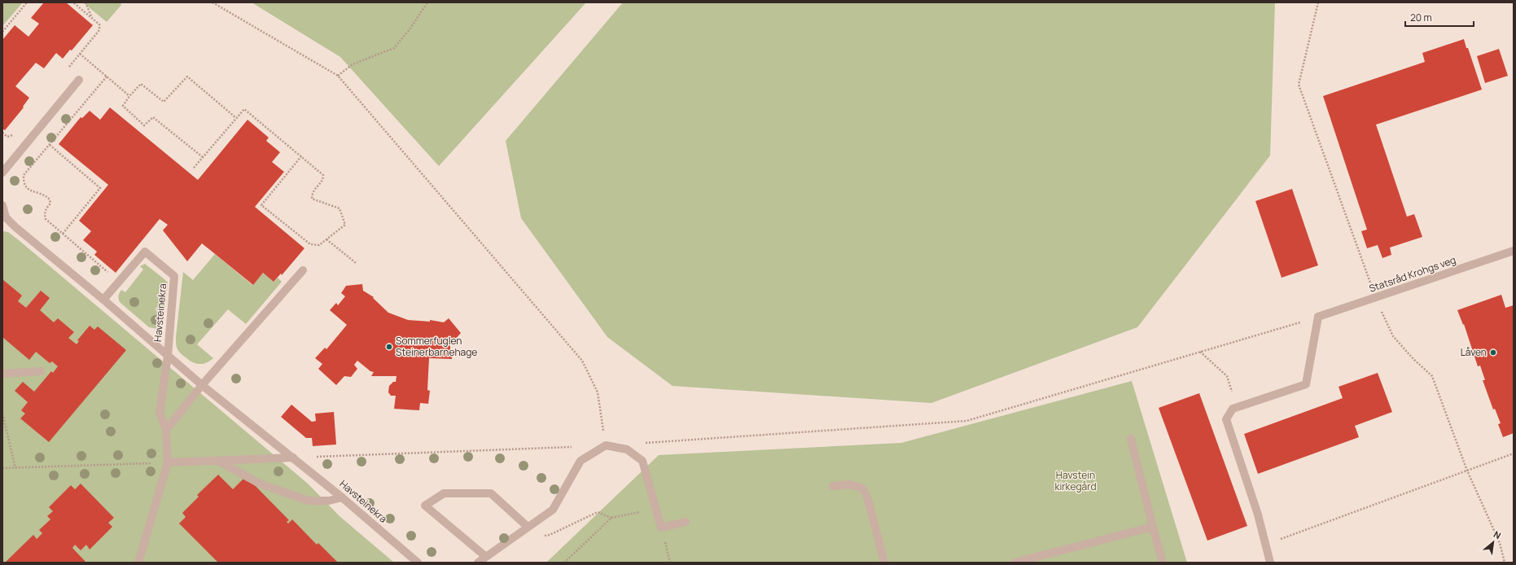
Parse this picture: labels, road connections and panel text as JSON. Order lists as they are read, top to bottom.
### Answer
{
  "streets": {
    "street": ["Statsråd Krohgs veg", "Havsteinekra"]
  },
  "parks": ["Havstein kirkegård"],
  "places": ["Sommerfuglen Steinerbarnehage", "Låven"],
  "scale_bar": "20 m",
  "north": "top right"
}
